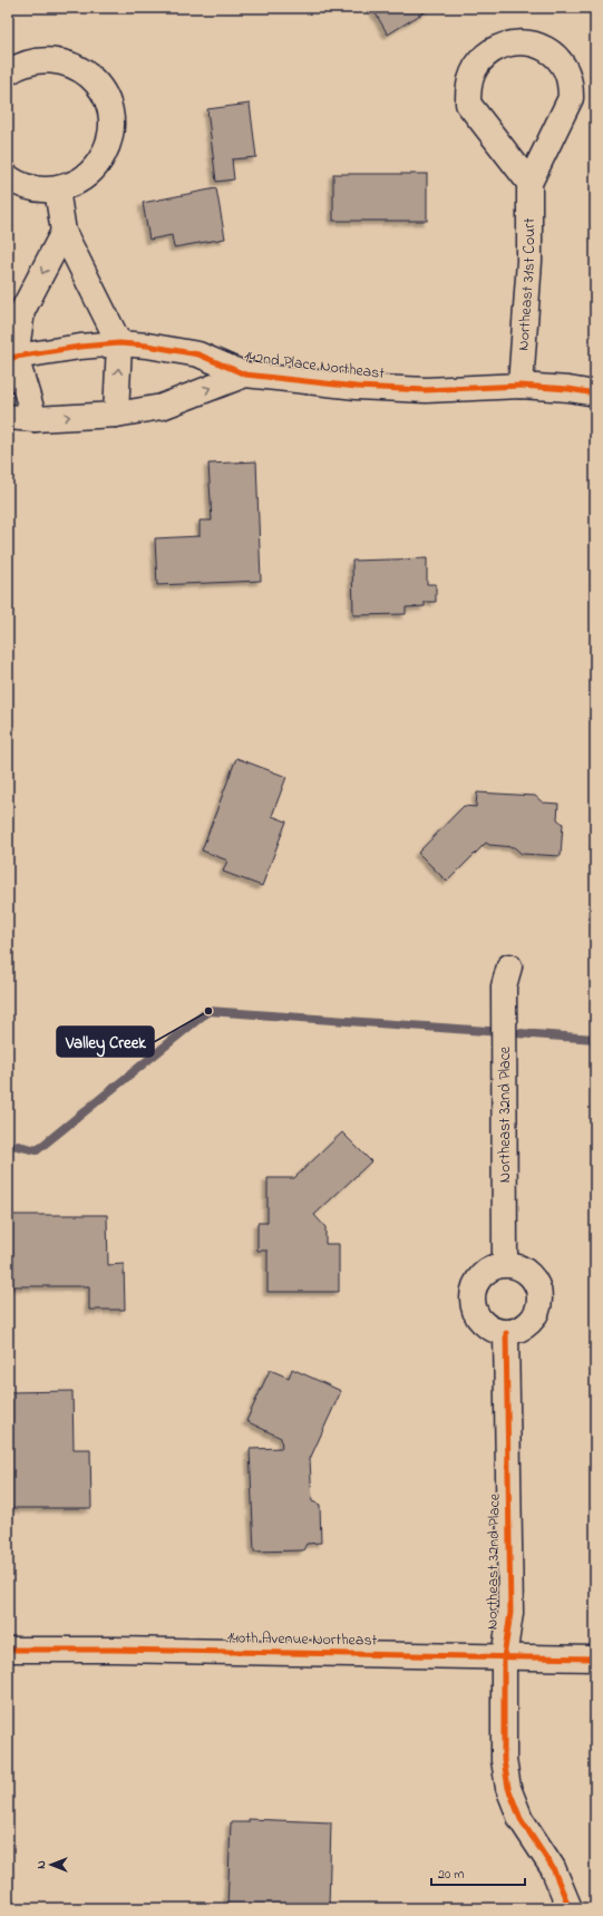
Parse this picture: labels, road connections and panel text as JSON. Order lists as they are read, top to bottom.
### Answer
{
  "streets": {
    "street": [
      "Northeast 31st Court",
      "142nd Place Northeast",
      "Northeast 32nd Place",
      "140th Avenue Northeast"
    ]
  },
  "crossings": [
    ["Northeast 31st Court", "142nd Place Northeast"],
    ["Northeast 32nd Place", "140th Avenue Northeast"]
  ],
  "places": ["Valley Creek"],
  "scale_bar": "20 m",
  "north": "left"
}
